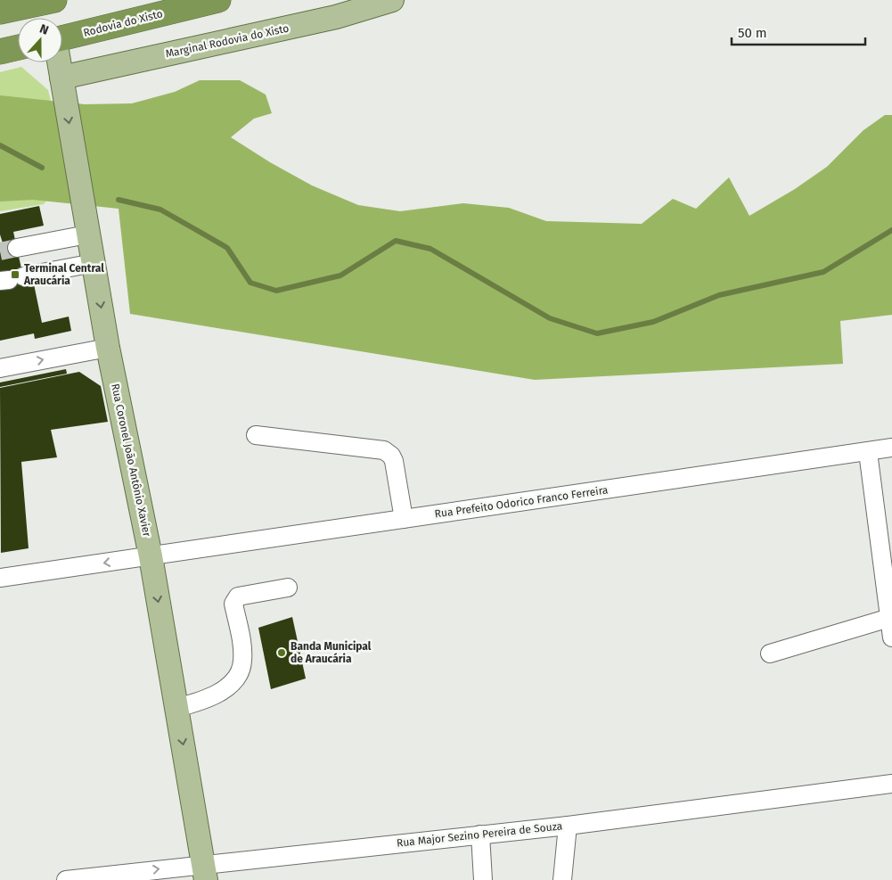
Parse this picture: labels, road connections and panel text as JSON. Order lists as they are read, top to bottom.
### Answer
{
  "streets": {
    "highway": ["Rodovia do Xisto"],
    "main road": ["Marginal Rodovia do Xisto", "Rua Coronel João Antônio Xavier"],
    "street": ["Rua Prefeito Odorico Franco Ferreira", "Rua Major Sezino Pereira de Souza"]
  },
  "crossings": [
    ["Marginal Rodovia do Xisto", "Rua Coronel João Antônio Xavier"],
    ["Rua Coronel João Antônio Xavier", "Rua Prefeito Odorico Franco Ferreira"],
    ["Rua Coronel João Antônio Xavier", "Rua Major Sezino Pereira de Souza"]
  ],
  "one_way": ["Rua Coronel João Antônio Xavier"],
  "places": {
    "transit": ["Terminal Central Araucária"],
    "other": ["Banda Municipal de Araucária"]
  },
  "scale_bar": "50 m",
  "north": "top"
}
